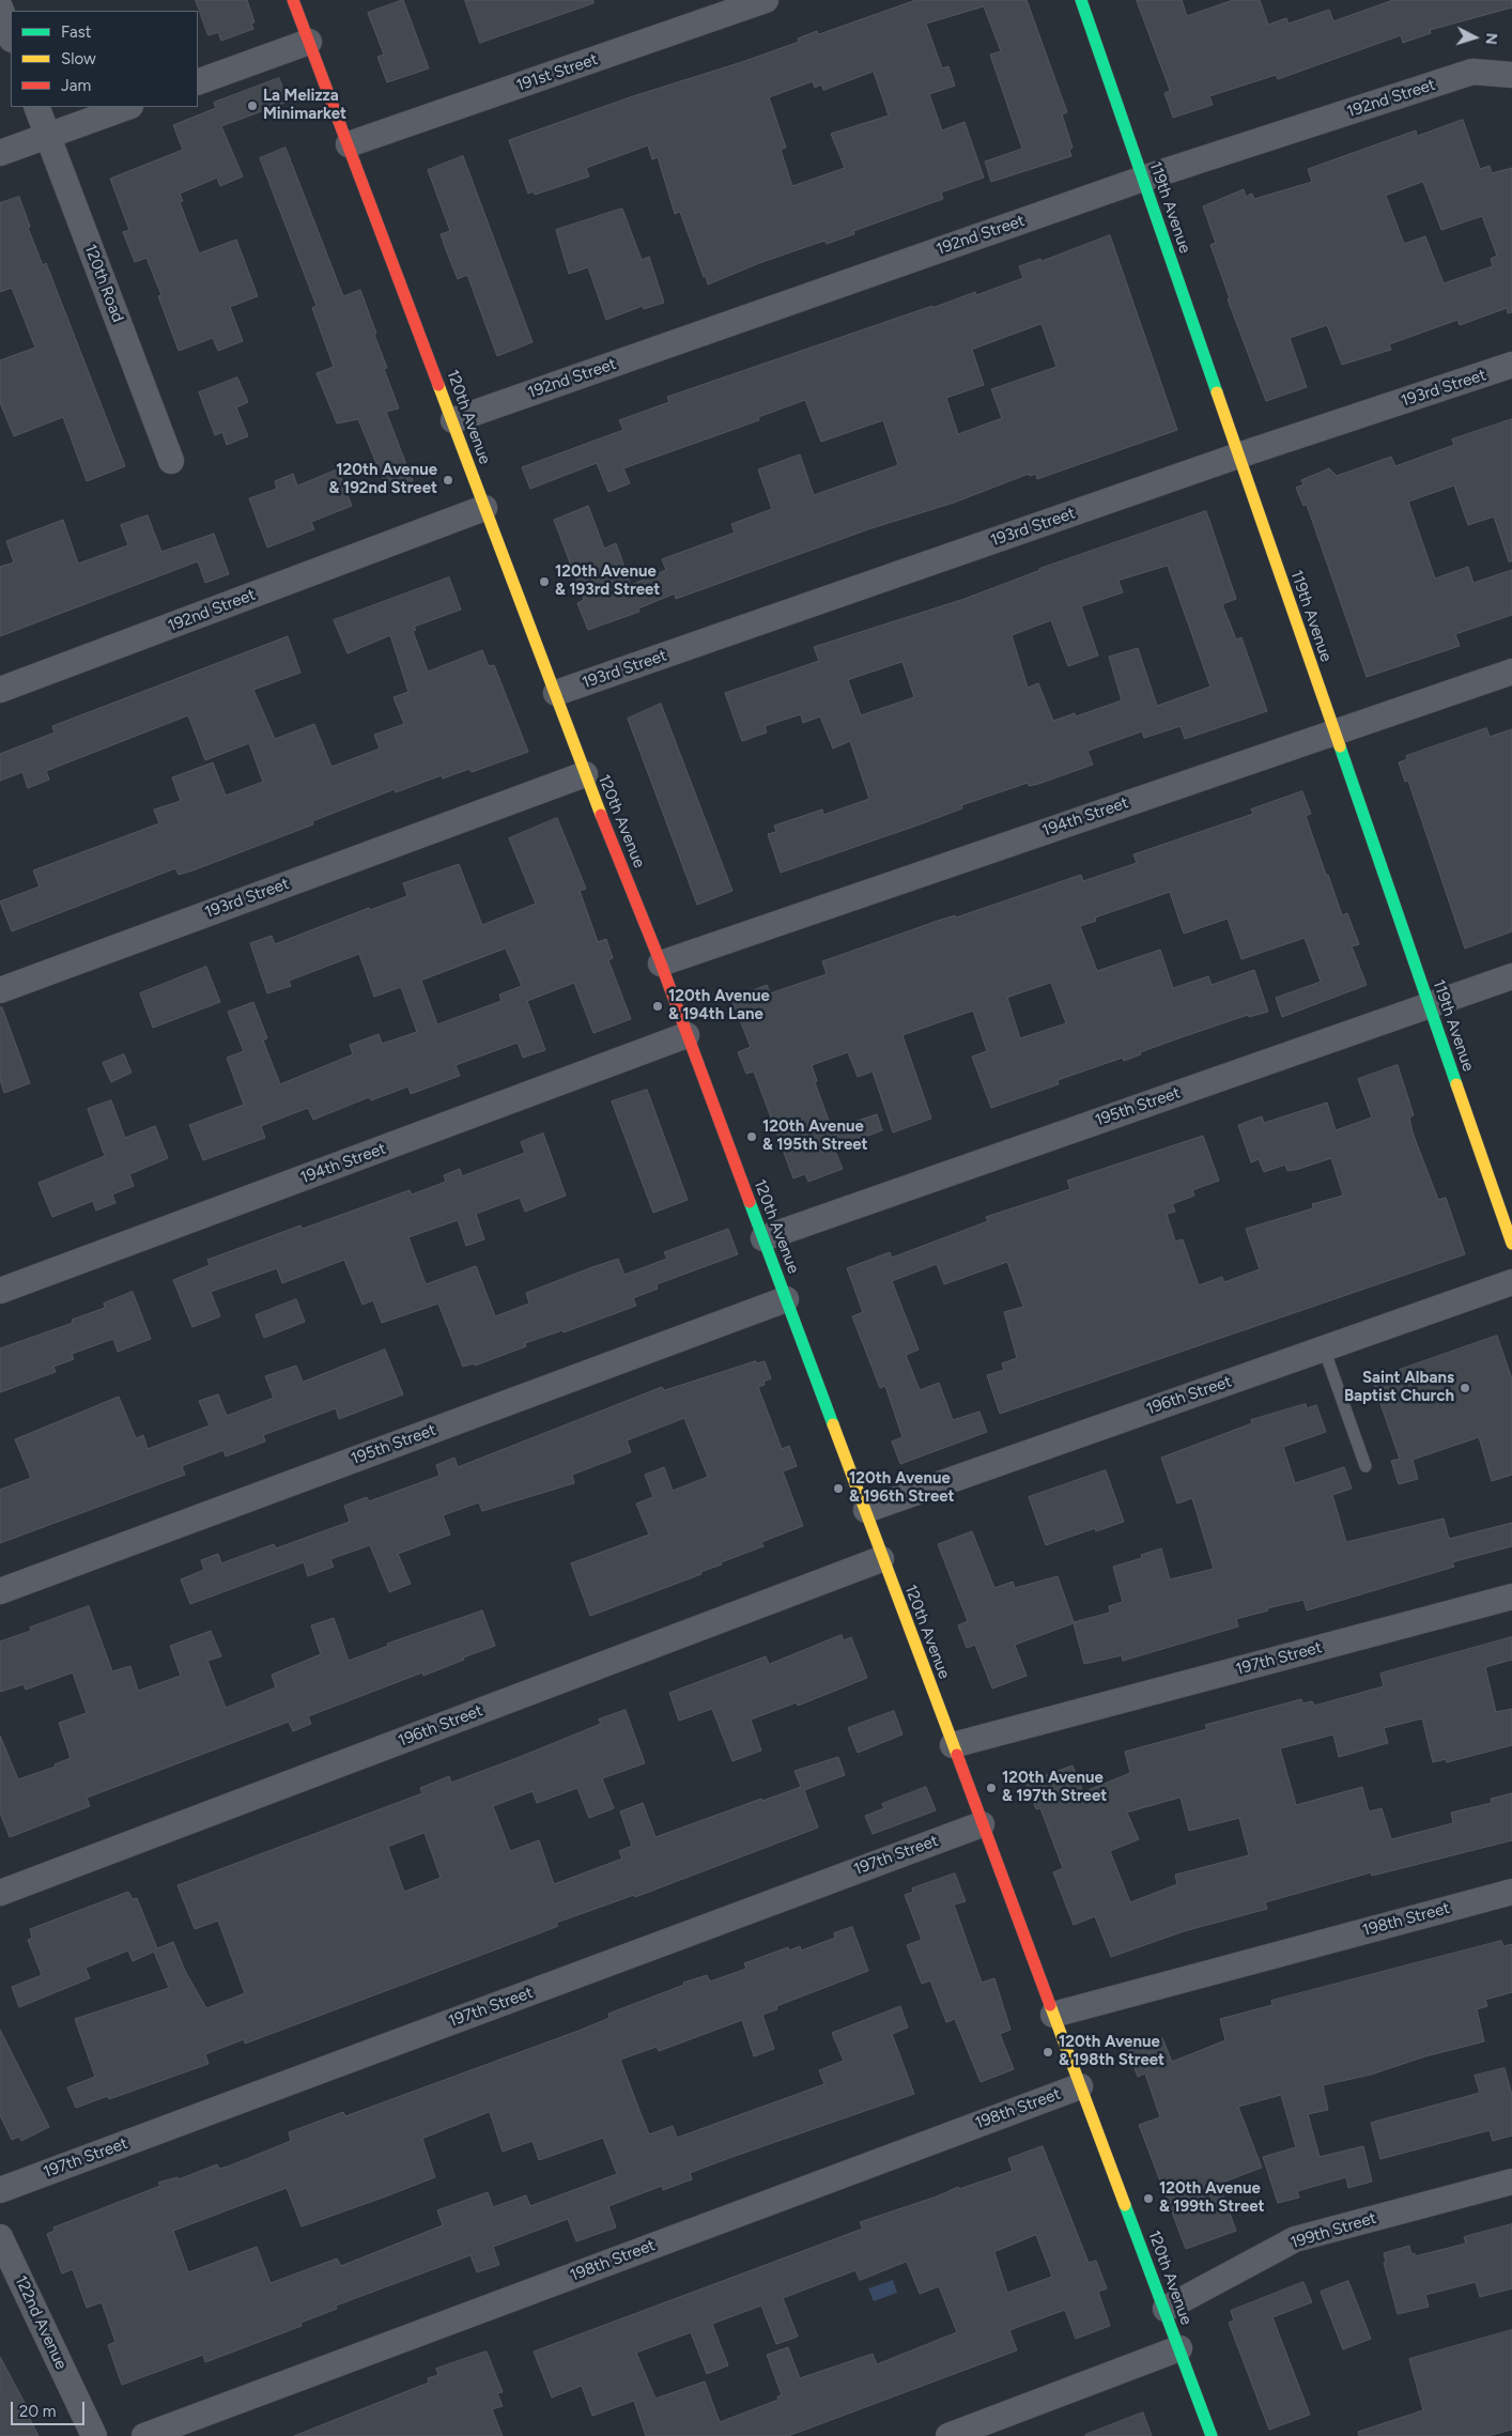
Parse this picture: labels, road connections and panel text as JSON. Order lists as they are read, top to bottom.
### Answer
{
  "streets": {
    "street": [
      "191st Street",
      "192nd Street",
      "119th Avenue",
      "120th Road",
      "193rd Street",
      "120th Avenue",
      "194th Street",
      "195th Street",
      "196th Street",
      "197th Street",
      "198th Street",
      "199th Street",
      "122nd Avenue"
    ]
  },
  "crossings": [
    ["191st Street", "120th Avenue"],
    ["192nd Street", "119th Avenue"],
    ["192nd Street", "120th Avenue"],
    ["119th Avenue", "193rd Street"],
    ["119th Avenue", "194th Street"],
    ["119th Avenue", "195th Street"],
    ["193rd Street", "120th Avenue"],
    ["120th Avenue", "194th Street"],
    ["120th Avenue", "195th Street"],
    ["120th Avenue", "196th Street"],
    ["120th Avenue", "197th Street"],
    ["120th Avenue", "198th Street"],
    ["120th Avenue", "199th Street"]
  ],
  "places": [
    "La Melizza Minimarket",
    "120th Avenue & 192nd Street",
    "120th Avenue & 193rd Street",
    "120th Avenue & 194th Lane",
    "120th Avenue & 195th Street",
    "Saint Albans Baptist Church",
    "120th Avenue & 196th Street",
    "120th Avenue & 197th Street",
    "120th Avenue & 198th Street",
    "120th Avenue & 199th Street"
  ],
  "legend": ["Fast", "Slow", "Jam"],
  "scale_bar": "20 m",
  "north": "right"
}
